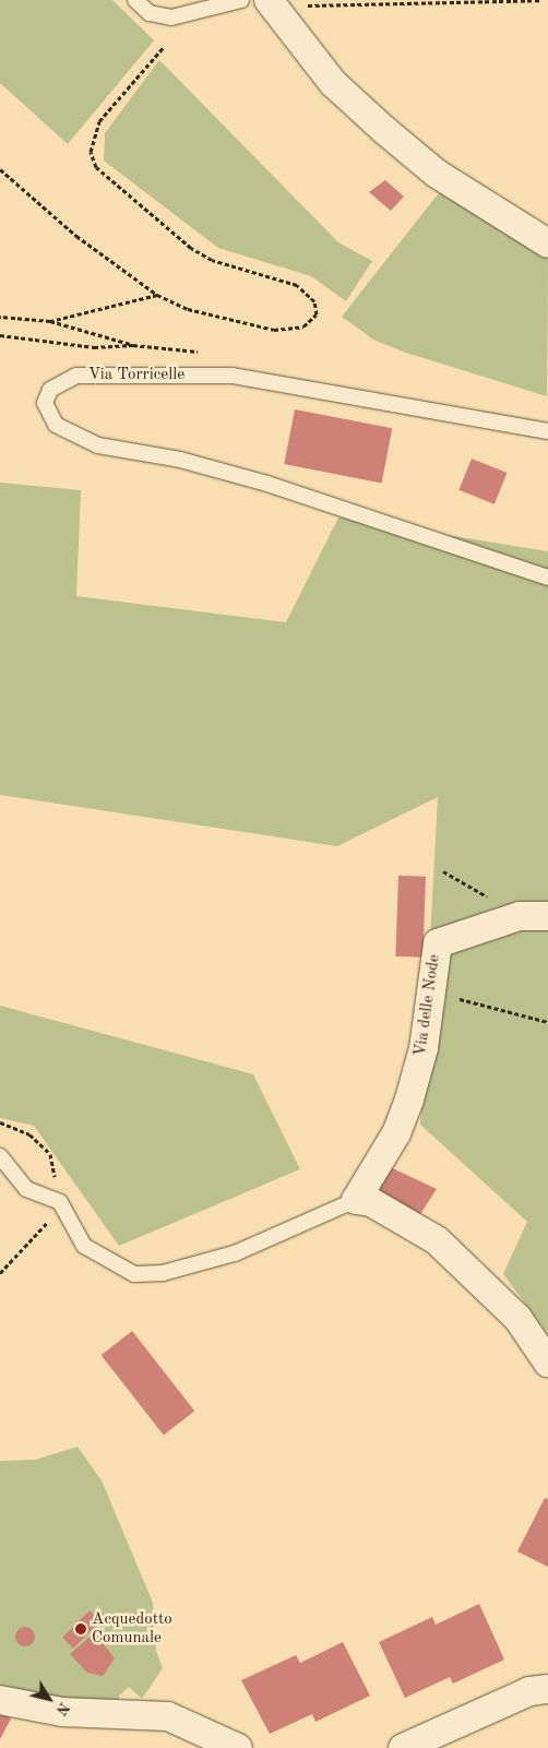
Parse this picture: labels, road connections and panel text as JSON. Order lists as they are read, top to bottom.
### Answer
{
  "streets": {
    "street": ["Via delle Node"],
    "lane": ["Via Torricelle"]
  },
  "places": ["Acquedotto Comunale"],
  "north": "bottom right"
}
